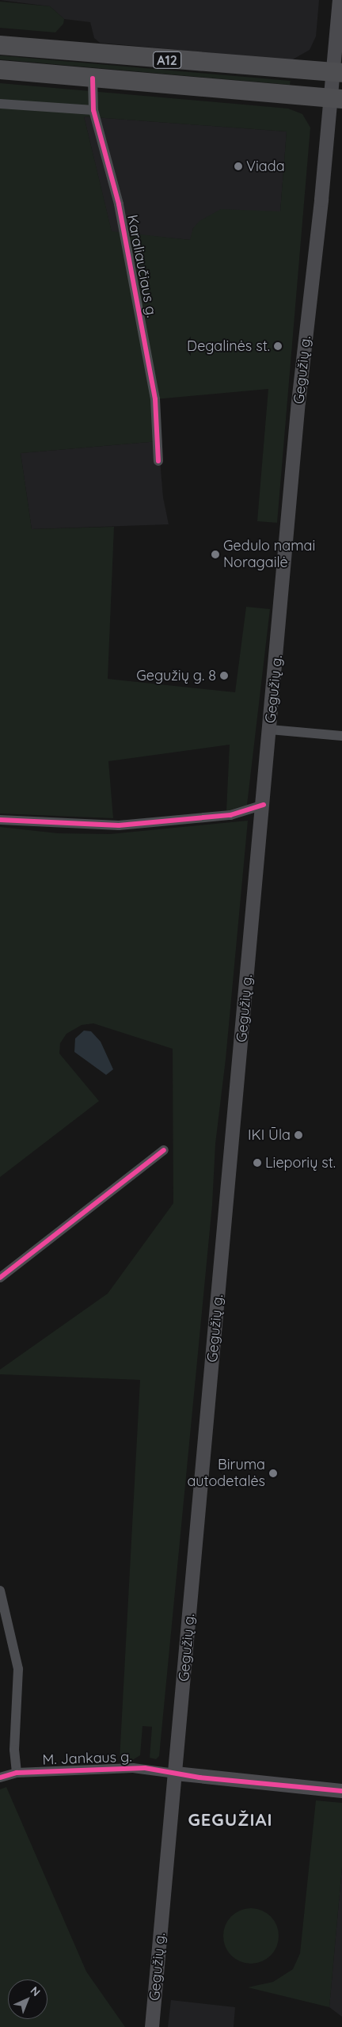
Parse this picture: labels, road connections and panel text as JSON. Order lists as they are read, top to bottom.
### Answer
{
  "streets": {
    "highway": ["A12"],
    "main road": ["Gegužių g."],
    "street": ["Karaliaučiaus g.", "M. Jankaus g."]
  },
  "crossings": [
    ["A12", "Karaliaučiaus g."],
    ["A12", "Gegužių g."],
    ["Gegužių g.", "M. Jankaus g."]
  ],
  "districts": ["GEGUŽIAI"],
  "places": [
    "Viada",
    "Degalinės st.",
    "Gedulo namai Noragailė",
    "Gegužių g. 8",
    "IKI Ūla",
    "Lieporių st.",
    "Biruma autodetalės"
  ],
  "north": "top right"
}
